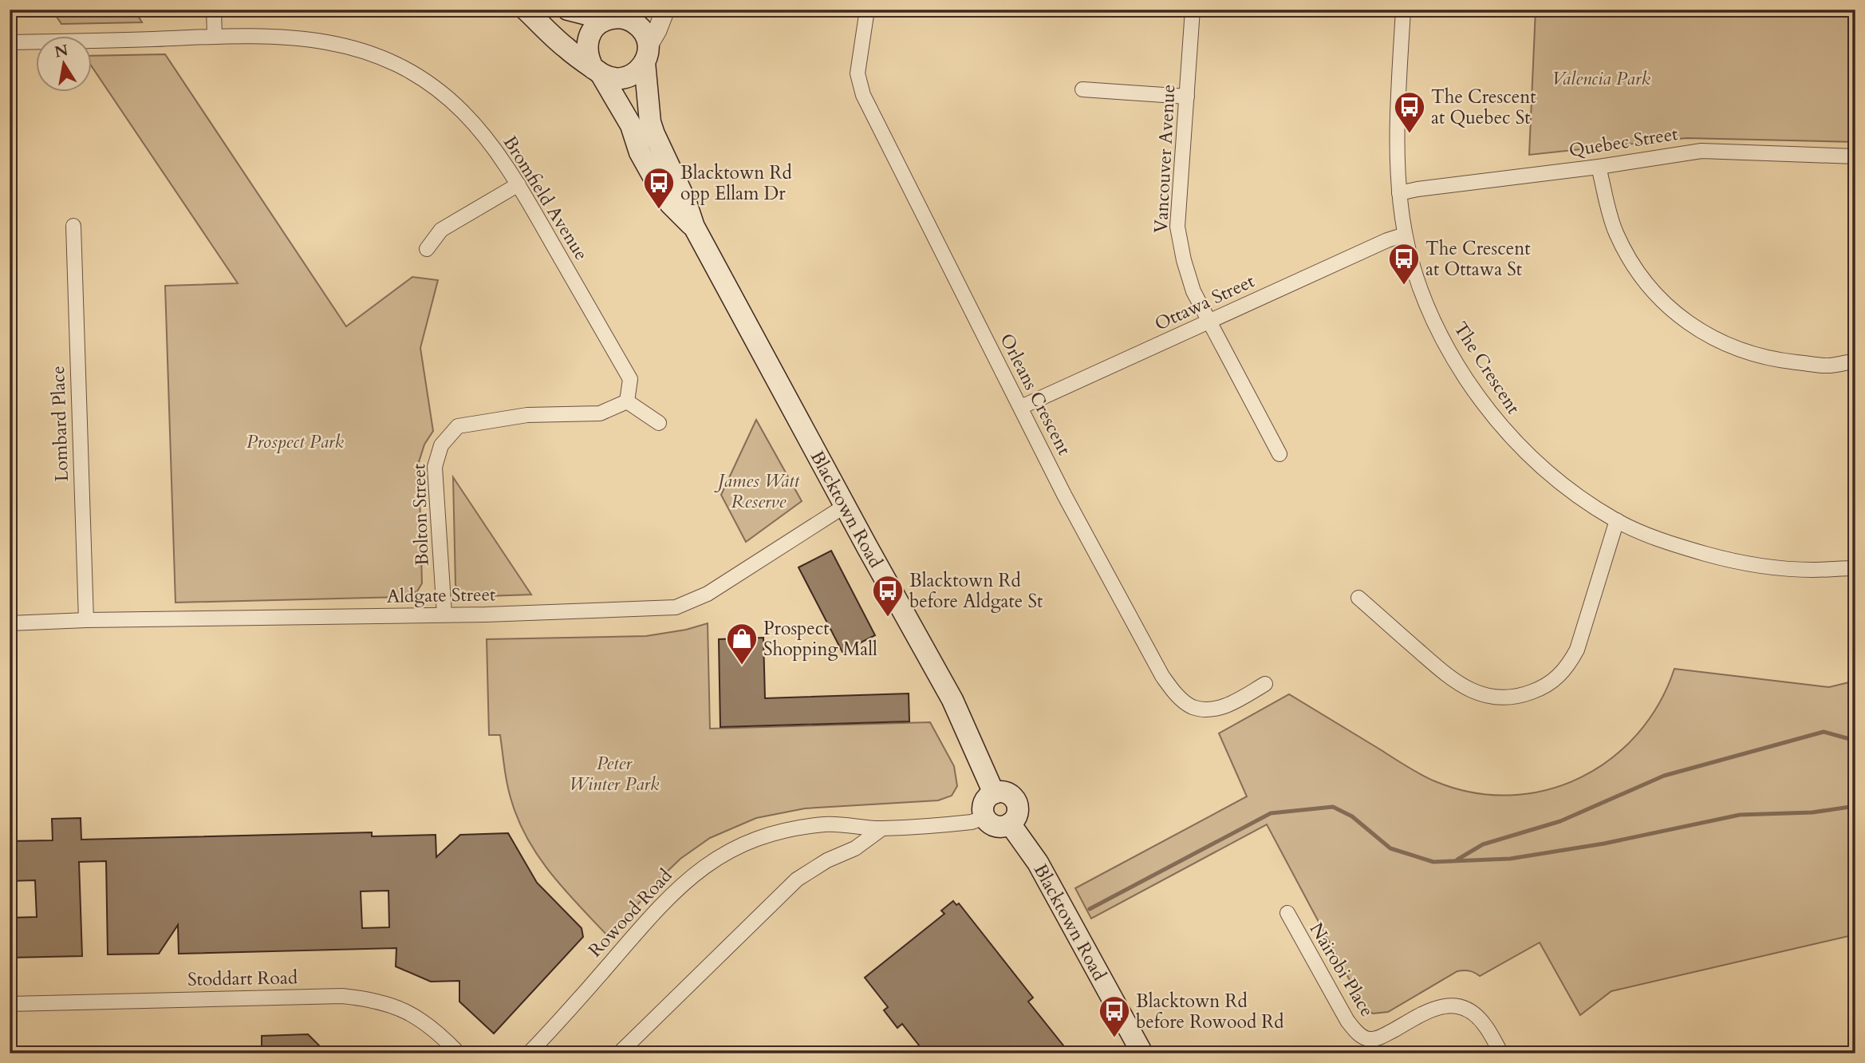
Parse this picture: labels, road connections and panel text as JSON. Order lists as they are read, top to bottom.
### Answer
{
  "streets": {
    "main road": ["Blacktown Road"],
    "street": [
      "Quebec Street",
      "Vancouver Avenue",
      "Bromfield Avenue",
      "Ottawa Street",
      "The Crescent",
      "Orleans Crescent",
      "Lombard Place",
      "Bolton Street",
      "Aldgate Street",
      "Rowood Road",
      "Nairobi Place",
      "Stoddart Road"
    ]
  },
  "crossings": [
    ["Quebec Street", "The Crescent"],
    ["Vancouver Avenue", "Ottawa Street"],
    ["Bromfield Avenue", "Bolton Street"],
    ["Ottawa Street", "The Crescent"],
    ["Ottawa Street", "Orleans Crescent"],
    ["Lombard Place", "Aldgate Street"],
    ["Blacktown Road", "Aldgate Street"],
    ["Blacktown Road", "Rowood Road"],
    ["Bolton Street", "Aldgate Street"]
  ],
  "parks": [
    "Valencia Park",
    "Prospect Park",
    "James Watt Reserve",
    "Peter Winter Park"
  ],
  "places": {
    "bus stop": [
      "The Crescent at Quebec St",
      "Blacktown Rd opp Ellam Dr",
      "The Crescent at Ottawa St",
      "Blacktown Rd before Aldgate St",
      "Blacktown Rd before Rowood Rd"
    ],
    "shop": ["Prospect Shopping Mall"]
  },
  "north": "top"
}
